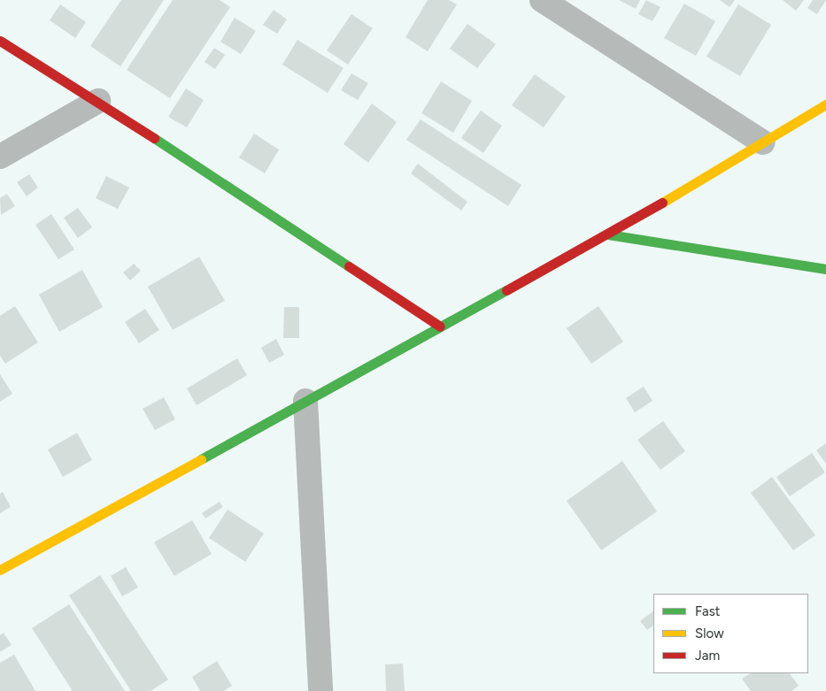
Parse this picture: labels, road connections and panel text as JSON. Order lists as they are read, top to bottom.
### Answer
{
  "legend": ["Fast", "Slow", "Jam"]
}
